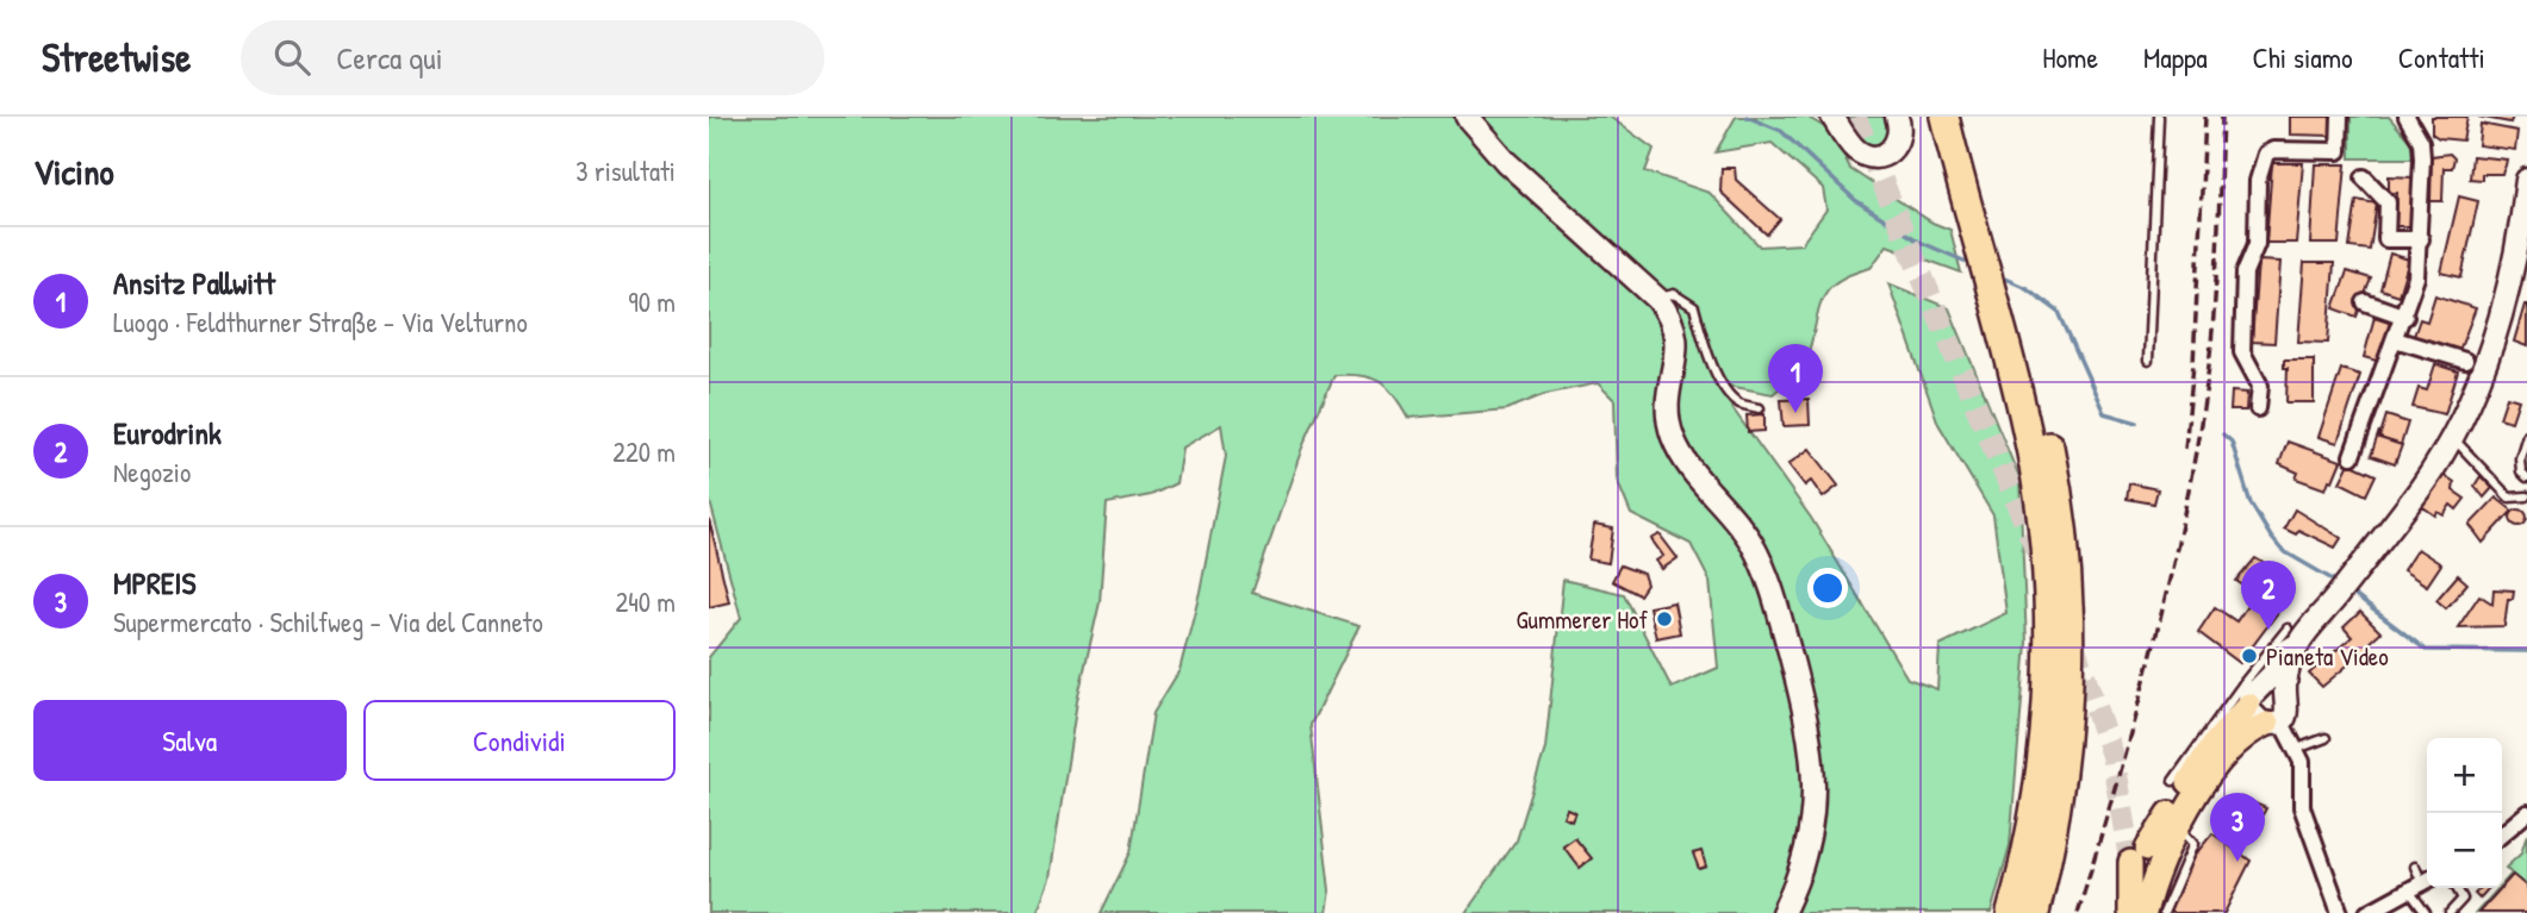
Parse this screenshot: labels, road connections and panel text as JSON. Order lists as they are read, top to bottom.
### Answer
{
  "places": ["Gummerer Hof", "Pianeta Video"],
  "page": {
    "header": "Streetwise",
    "search": "Cerca qui",
    "nav": [
      "Home",
      "Mappa",
      "Chi siamo",
      "Contatti"
    ],
    "heading": ["Vicino", "3 risultati"],
    "list": [
      {
        "mark": "1",
        "name": "Ansitz Pallwitt",
        "note": "Luogo · Feldthurner Straße - Via Velturno",
        "value": "90 m"
      },
      {
        "mark": "2",
        "name": "Eurodrink",
        "note": "Negozio",
        "value": "220 m"
      },
      {
        "mark": "3",
        "name": "MPREIS",
        "note": "Supermercato · Schilfweg - Via del Canneto",
        "value": "240 m"
      }
    ],
    "pins": ["1", "2", "3"],
    "buttons": ["Salva", "Condividi"],
    "map_buttons": ["+", "−"]
  }
}
